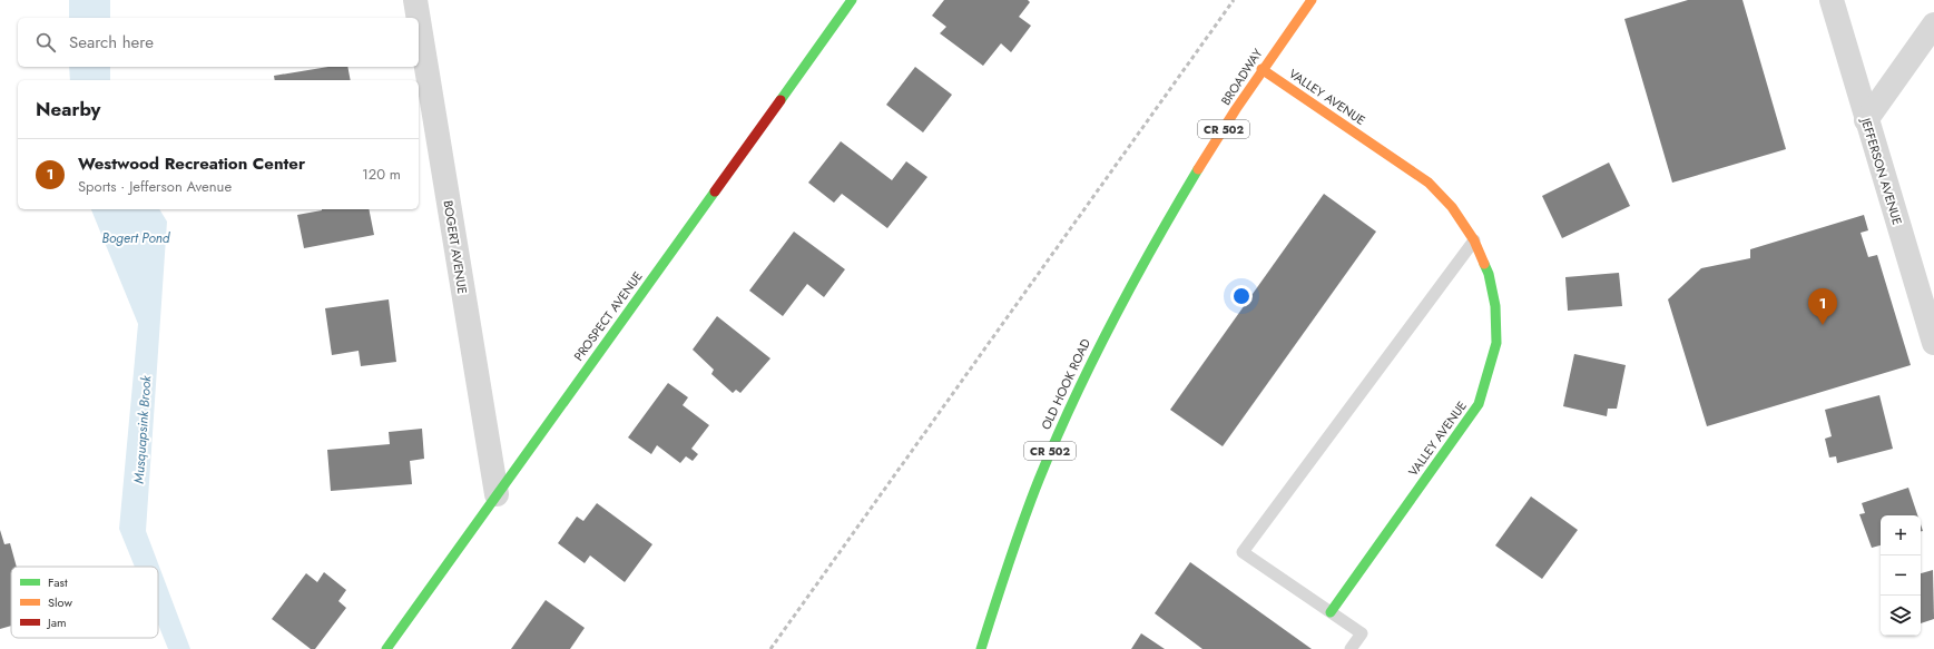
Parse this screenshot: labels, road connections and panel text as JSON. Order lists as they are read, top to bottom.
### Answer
{
  "streets": {
    "street": [
      "BROADWAY",
      "VALLEY AVENUE",
      "CR 502",
      "JEFFERSON AVENUE",
      "BOGERT AVENUE",
      "PROSPECT AVENUE",
      "OLD HOOK ROAD"
    ]
  },
  "crossings": [
    ["BROADWAY", "VALLEY AVENUE"],
    ["BROADWAY", "OLD HOOK ROAD"],
    ["BOGERT AVENUE", "PROSPECT AVENUE"]
  ],
  "water": ["Bogert Pond", "Musquapsink Brook"],
  "legend": ["Fast", "Slow", "Jam"],
  "page": {
    "search": "Search here",
    "heading": "Nearby",
    "list": [
      {
        "mark": "1",
        "name": "Westwood Recreation Center",
        "note": "Sports · Jefferson Avenue",
        "value": "120 m"
      }
    ],
    "pins": "1",
    "map_buttons": ["+", "−"]
  }
}
